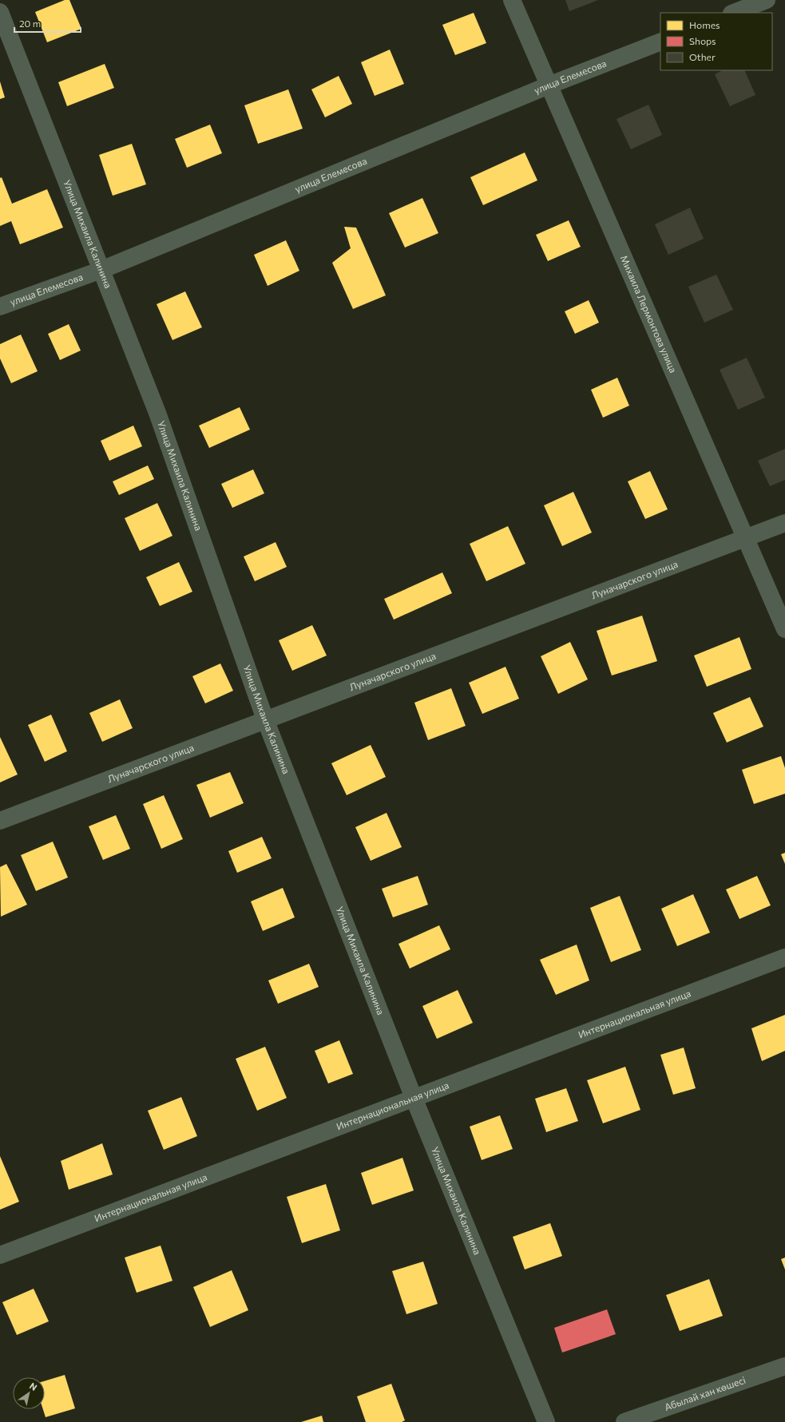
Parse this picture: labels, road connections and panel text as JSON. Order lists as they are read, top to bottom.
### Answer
{
  "streets": {
    "street": [
      "улица Елемесова",
      "Улица Михаила Калинина",
      "Михаила Лермонтова улица",
      "Луначарского улица",
      "Интернациональная улица",
      "Абылай хан көшесі"
    ]
  },
  "crossings": [
    ["улица Елемесова", "Улица Михаила Калинина"],
    ["улица Елемесова", "Михаила Лермонтова улица"],
    ["Улица Михаила Калинина", "Луначарского улица"],
    ["Улица Михаила Калинина", "Интернациональная улица"],
    ["Михаила Лермонтова улица", "Луначарского улица"]
  ],
  "legend": ["Homes", "Shops", "Other"],
  "scale_bar": "20 m",
  "north": "top right"
}
